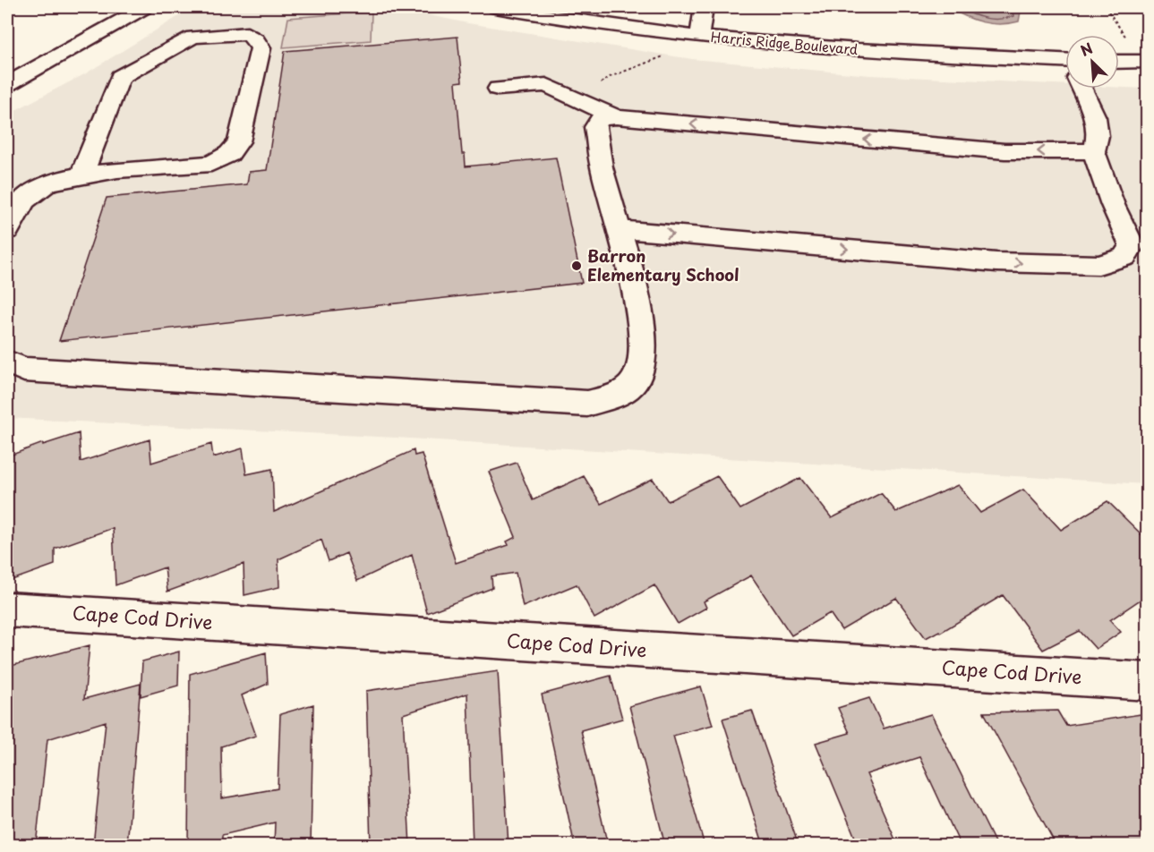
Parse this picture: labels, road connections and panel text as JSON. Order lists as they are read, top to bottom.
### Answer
{
  "streets": {
    "street": ["Harris Ridge Boulevard", "Cape Cod Drive"]
  },
  "places": ["Barron Elementary School"],
  "north": "top left"
}
